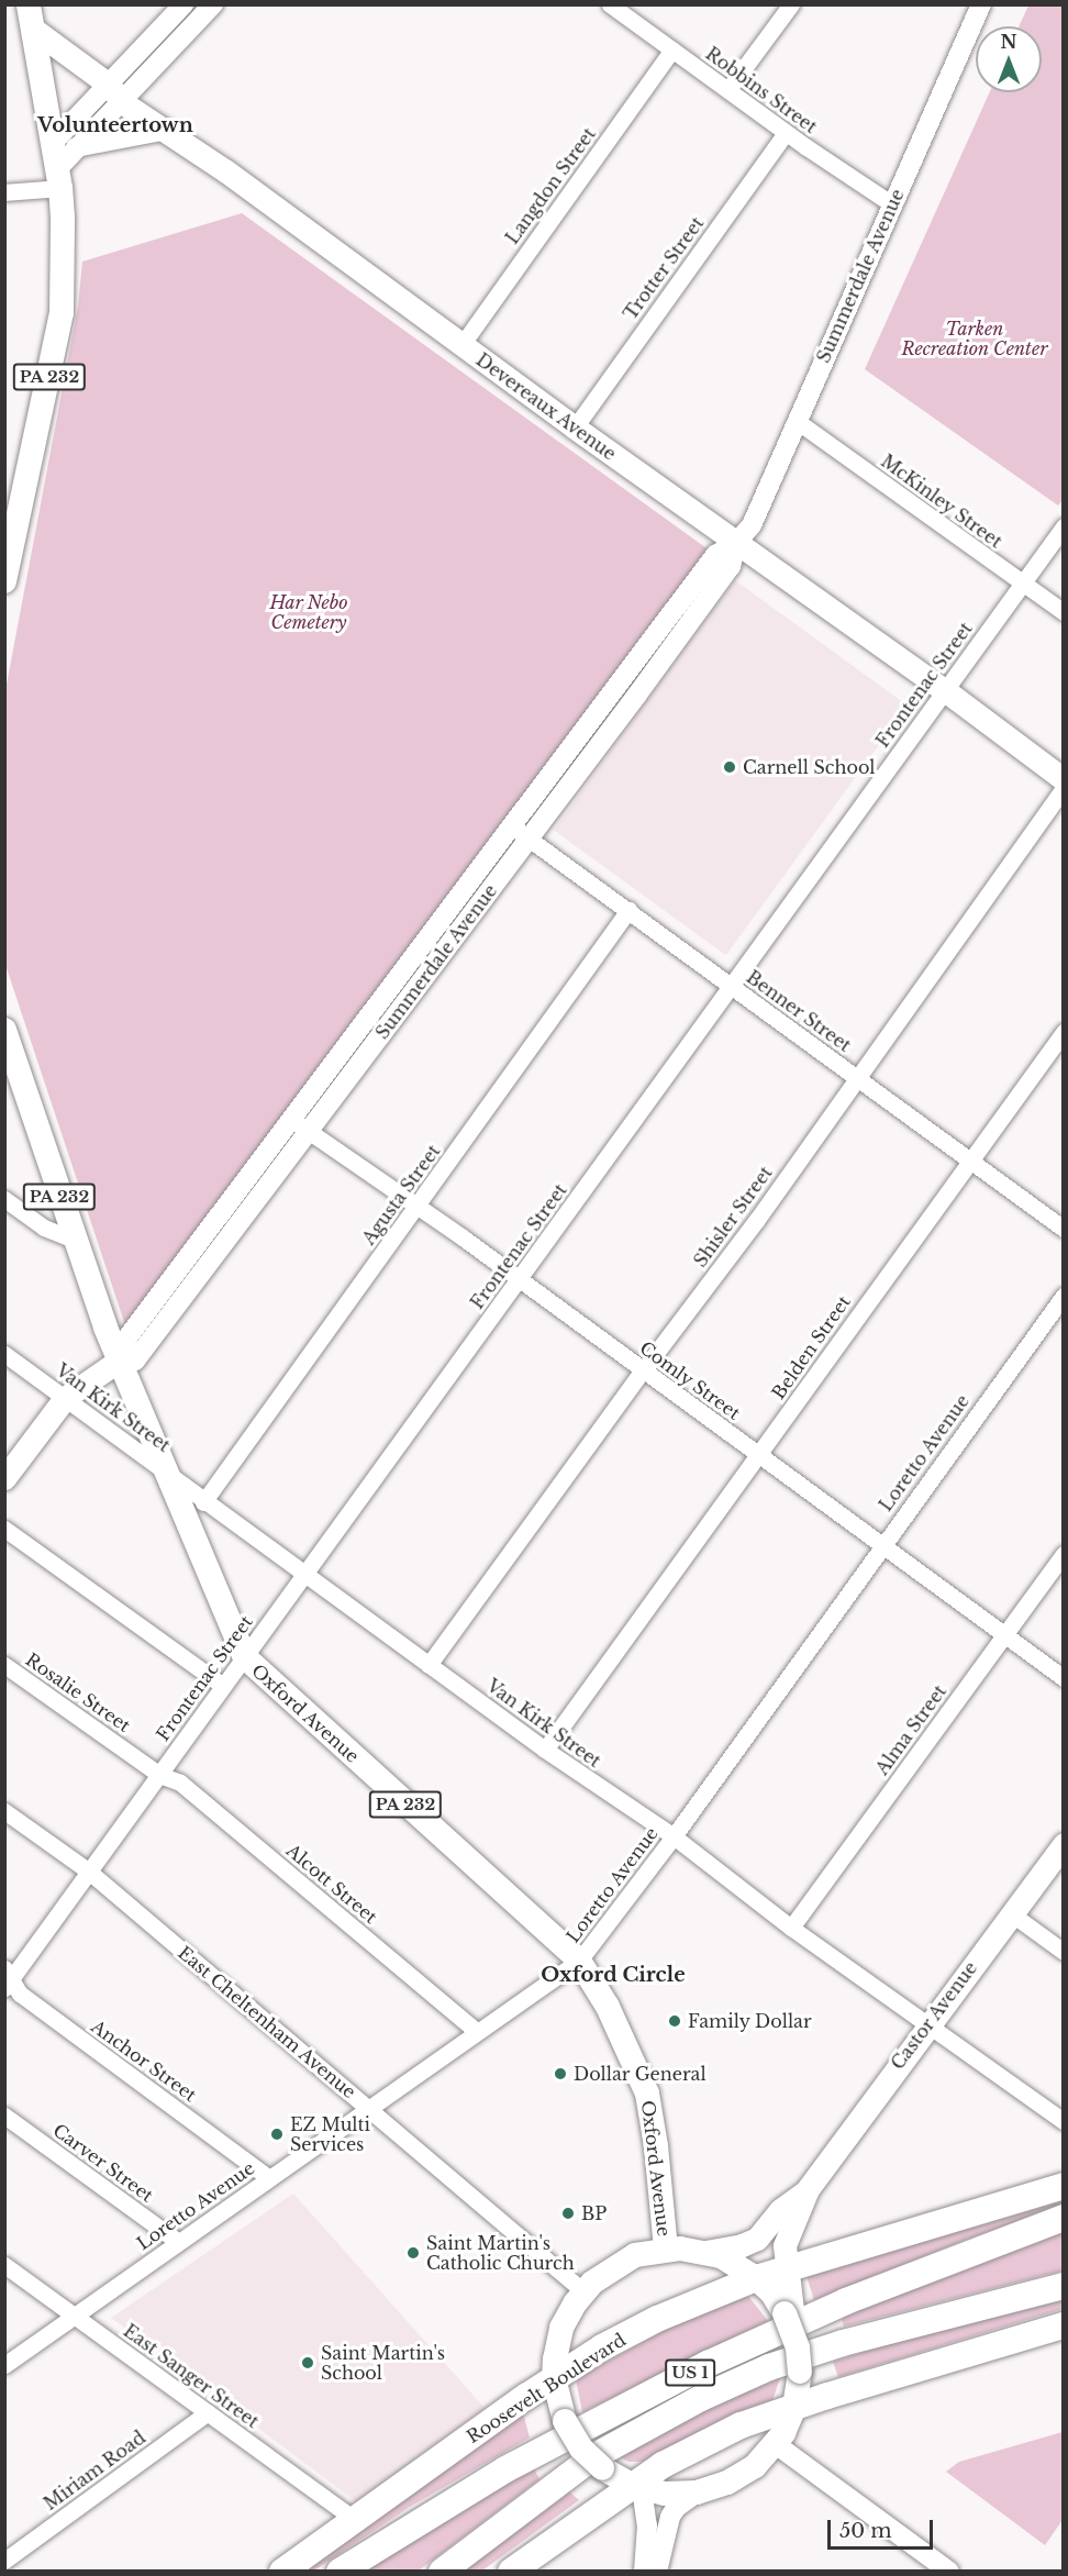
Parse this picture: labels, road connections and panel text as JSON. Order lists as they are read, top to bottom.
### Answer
{
  "streets": {
    "highway": ["US 1", "Roosevelt Boulevard"],
    "main road": [
      "Summerdale Avenue",
      "PA 232",
      "Devereaux Avenue",
      "Oxford Avenue",
      "Castor Avenue"
    ],
    "street": [
      "Robbins Street",
      "Langdon Street",
      "Trotter Street",
      "McKinley Street",
      "Frontenac Street",
      "Benner Street",
      "Agusta Street",
      "Shisler Street",
      "Belden Street",
      "Comly Street",
      "Van Kirk Street",
      "Loretto Avenue",
      "Rosalie Street",
      "Alma Street",
      "Alcott Street",
      "East Cheltenham Avenue",
      "Anchor Street",
      "Carver Street",
      "East Sanger Street",
      "Miriam Road"
    ]
  },
  "crossings": [
    ["Robbins Street", "Langdon Street"],
    ["Robbins Street", "Trotter Street"],
    ["Robbins Street", "Summerdale Avenue"],
    ["Langdon Street", "Devereaux Avenue"],
    ["Trotter Street", "Devereaux Avenue"],
    ["Summerdale Avenue", "Devereaux Avenue"],
    ["Summerdale Avenue", "McKinley Street"],
    ["Summerdale Avenue", "Benner Street"],
    ["Summerdale Avenue", "Comly Street"],
    ["Summerdale Avenue", "Van Kirk Street"],
    ["Summerdale Avenue", "Oxford Avenue"],
    ["PA 232", "Devereaux Avenue"],
    ["Devereaux Avenue", "Frontenac Street"],
    ["McKinley Street", "Frontenac Street"],
    ["Frontenac Street", "Benner Street"],
    ["Frontenac Street", "Comly Street"],
    ["Frontenac Street", "Van Kirk Street"],
    ["Frontenac Street", "Rosalie Street"],
    ["Frontenac Street", "Oxford Avenue"],
    ["Frontenac Street", "Alcott Street"],
    ["Frontenac Street", "East Cheltenham Avenue"],
    ["Frontenac Street", "Anchor Street"],
    ["Benner Street", "Agusta Street"],
    ["Benner Street", "Shisler Street"],
    ["Benner Street", "Belden Street"],
    ["Agusta Street", "Comly Street"],
    ["Agusta Street", "Van Kirk Street"],
    ["Shisler Street", "Comly Street"],
    ["Shisler Street", "Van Kirk Street"],
    ["Belden Street", "Comly Street"],
    ["Belden Street", "Van Kirk Street"],
    ["Comly Street", "Loretto Avenue"],
    ["Comly Street", "Alma Street"],
    ["Van Kirk Street", "Loretto Avenue"],
    ["Van Kirk Street", "Oxford Avenue"],
    ["Van Kirk Street", "Alma Street"],
    ["Van Kirk Street", "Castor Avenue"],
    ["Loretto Avenue", "Oxford Avenue"],
    ["Loretto Avenue", "Alcott Street"],
    ["Loretto Avenue", "East Cheltenham Avenue"],
    ["Loretto Avenue", "Anchor Street"],
    ["Loretto Avenue", "Carver Street"],
    ["Loretto Avenue", "East Sanger Street"],
    ["Rosalie Street", "Alcott Street"],
    ["Castor Avenue", "Roosevelt Boulevard"],
    ["East Sanger Street", "Roosevelt Boulevard"],
    ["East Sanger Street", "Miriam Road"]
  ],
  "districts": ["Volunteertown", "Oxford Circle"],
  "parks": ["Tarken Recreation Center", "Har Nebo Cemetery"],
  "places": [
    "Carnell School",
    "Family Dollar",
    "Dollar General",
    "EZ Multi Services",
    "BP",
    "Saint Martin's Catholic Church",
    "Saint Martin's School"
  ],
  "scale_bar": "50 m",
  "north": "top"
}
